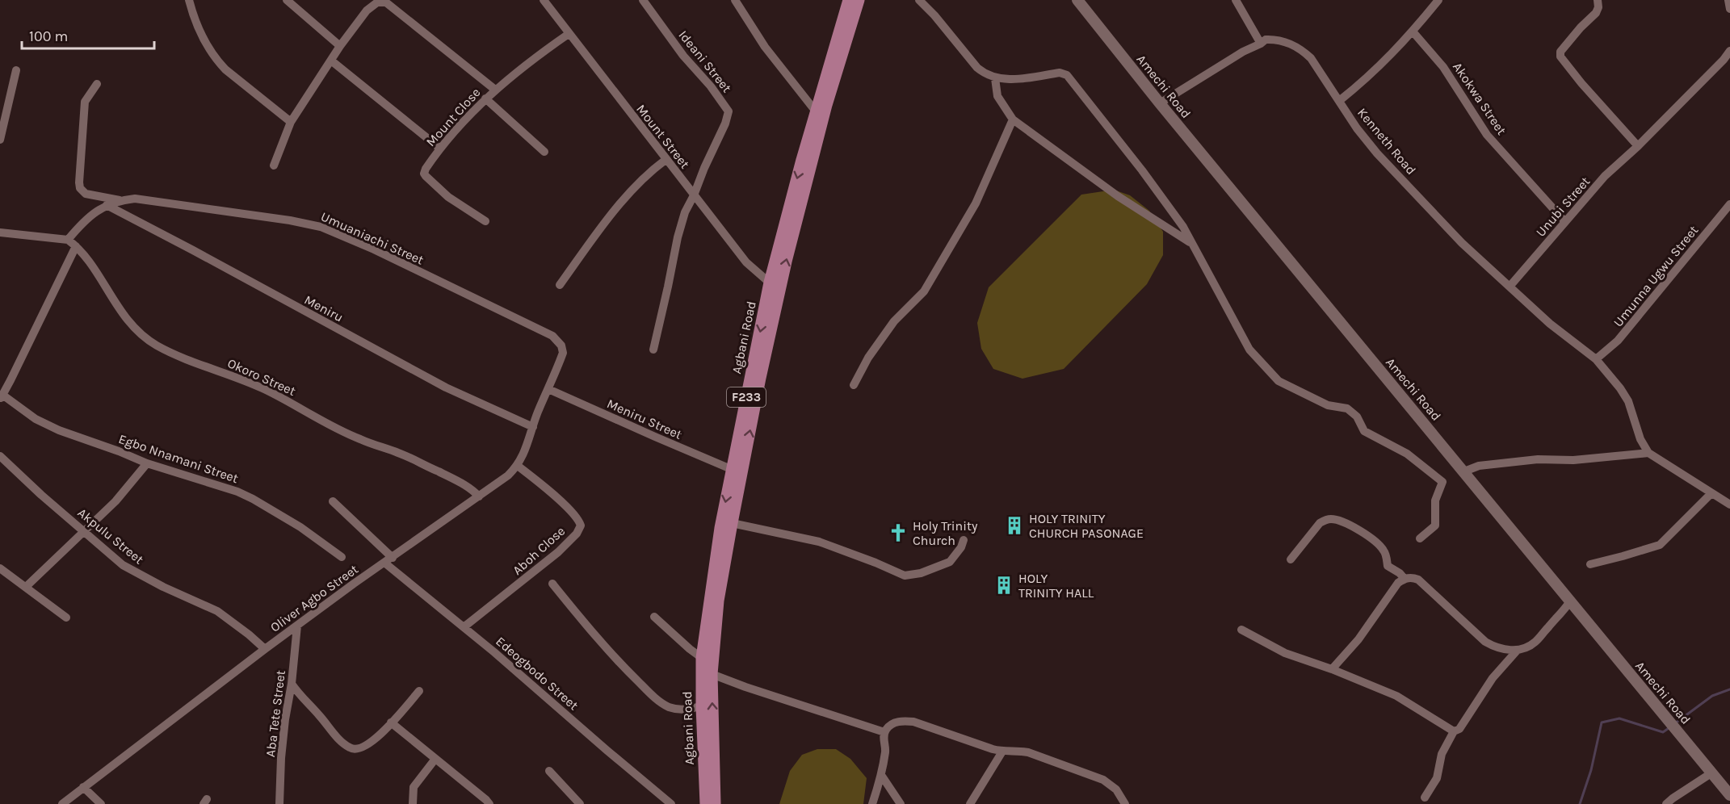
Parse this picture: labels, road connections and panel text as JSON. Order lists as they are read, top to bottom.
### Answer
{
  "streets": {
    "main road": ["Amechi Road", "Agbani Road", "F233"],
    "street": [
      "Ideani Street",
      "Akokwa Street",
      "Mount Close",
      "Mount Street",
      "Kenneth Road",
      "Unubi Street",
      "Umuaniachi Street",
      "Umunna Ugwu Street",
      "Meniru",
      "Okoro Street",
      "Meniru Street",
      "Egbo Nnamani Street",
      "Akpulu Street",
      "Aboh Close",
      "Oliver Agbo Street",
      "Edeogbodo Street",
      "Aba Tete Street"
    ]
  },
  "crossings": [
    ["Ideani Street", "Mount Street"],
    ["Akokwa Street", "Unubi Street"],
    ["Mount Close", "Mount Street"],
    ["Mount Street", "Agbani Road"],
    ["Kenneth Road", "Unubi Street"],
    ["Kenneth Road", "Umunna Ugwu Street"],
    ["Umuaniachi Street", "Meniru"],
    ["Umuaniachi Street", "Okoro Street"],
    ["Umuaniachi Street", "Meniru Street"],
    ["Umuaniachi Street", "Oliver Agbo Street"],
    ["Meniru", "Oliver Agbo Street"],
    ["Agbani Road", "Meniru Street"],
    ["Okoro Street", "Oliver Agbo Street"],
    ["Meniru Street", "Oliver Agbo Street"],
    ["Akpulu Street", "Oliver Agbo Street"],
    ["Aboh Close", "Oliver Agbo Street"],
    ["Aboh Close", "Edeogbodo Street"],
    ["Oliver Agbo Street", "Edeogbodo Street"],
    ["Oliver Agbo Street", "Aba Tete Street"]
  ],
  "places": {
    "building": ["HOLY TRINITY CHURCH PASONAGE", "HOLY TRINITY HALL"],
    "church": ["Holy Trinity Church"]
  },
  "scale_bar": "100 m"
}
